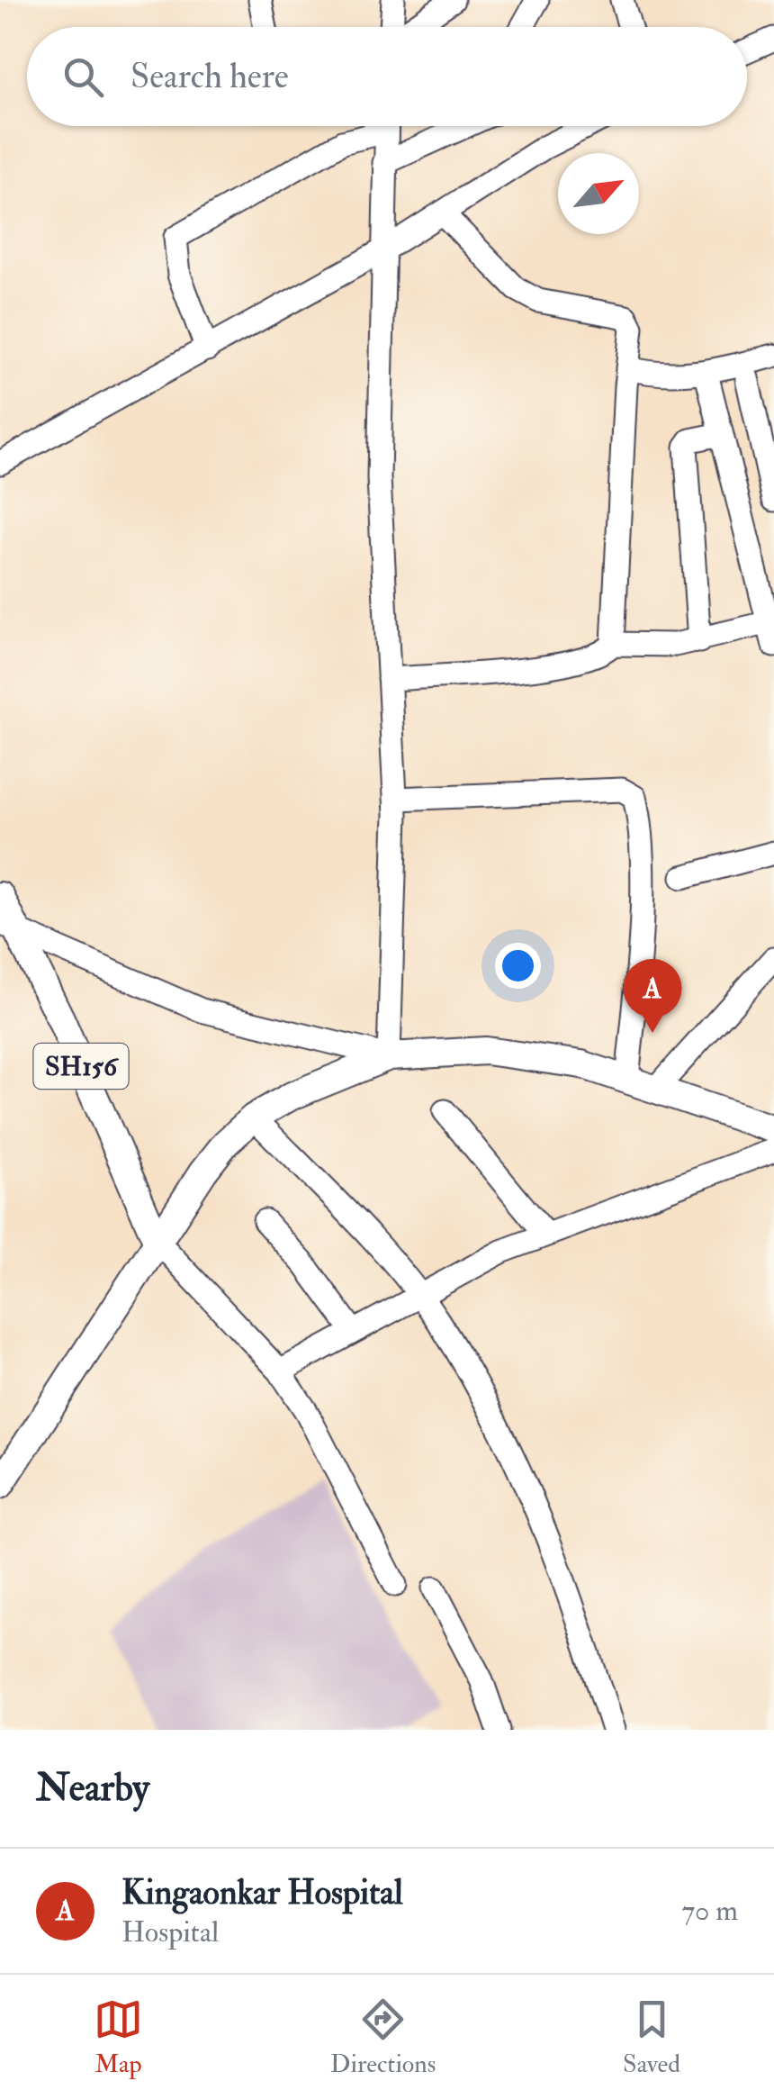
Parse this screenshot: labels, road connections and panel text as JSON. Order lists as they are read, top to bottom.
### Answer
{
  "streets": {
    "main road": ["SH156"]
  },
  "north": "top right",
  "page": {
    "search": "Search here",
    "pins": "A",
    "heading": "Nearby",
    "list": [
      {
        "mark": "A",
        "name": "Kingaonkar Hospital",
        "note": "Hospital",
        "value": "70 m"
      }
    ],
    "nav": ["Map", "Directions", "Saved"]
  }
}
